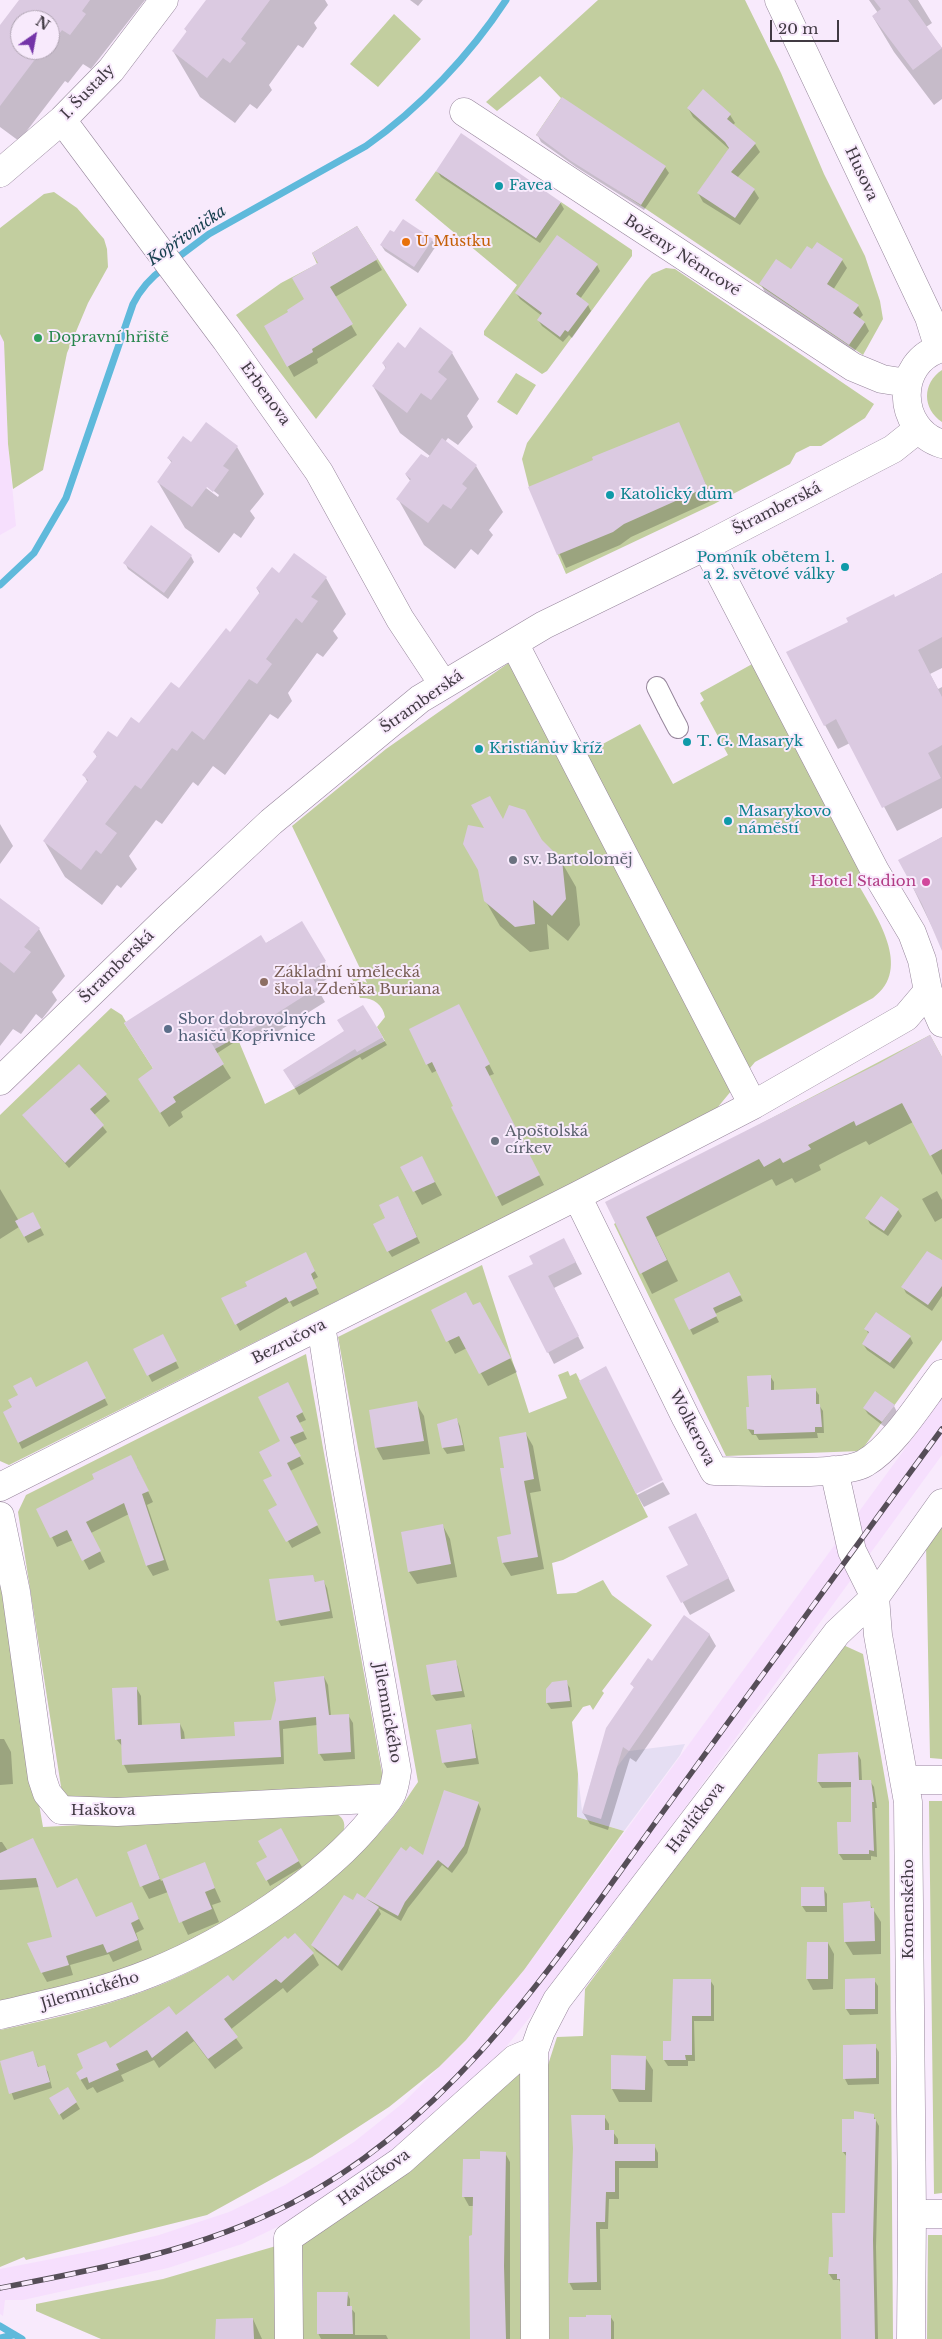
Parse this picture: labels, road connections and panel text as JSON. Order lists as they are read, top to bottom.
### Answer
{
  "streets": {
    "street": [
      "I. Šustaly",
      "Husova",
      "Boženy Němcové",
      "Erbenova",
      "Štramberská",
      "Bezručova",
      "Wolkerova",
      "Jilemnického",
      "Haškova",
      "Havlíčkova",
      "Komenského"
    ]
  },
  "crossings": [
    ["I. Šustaly", "Erbenova"],
    ["Erbenova", "Štramberská"],
    ["Bezručova", "Wolkerova"],
    ["Bezručova", "Jilemnického"],
    ["Jilemnického", "Haškova"],
    ["Havlíčkova", "Komenského"]
  ],
  "water": ["Kopřivnička"],
  "places": [
    "Favea",
    "U Můstku",
    "Dopravní hřiště",
    "Katolický dům",
    "Pomník obětem 1. a 2. světové války",
    "T. G. Masaryk",
    "Kristiánův kříž",
    "Masarykovo náměstí",
    "sv. Bartoloměj",
    "Hotel Stadion",
    "Základní umělecká škola Zdeňka Buriana",
    "Sbor dobrovolných hasičů Kopřivnice",
    "Apoštolská církev"
  ],
  "scale_bar": "20 m",
  "north": "top right"
}
